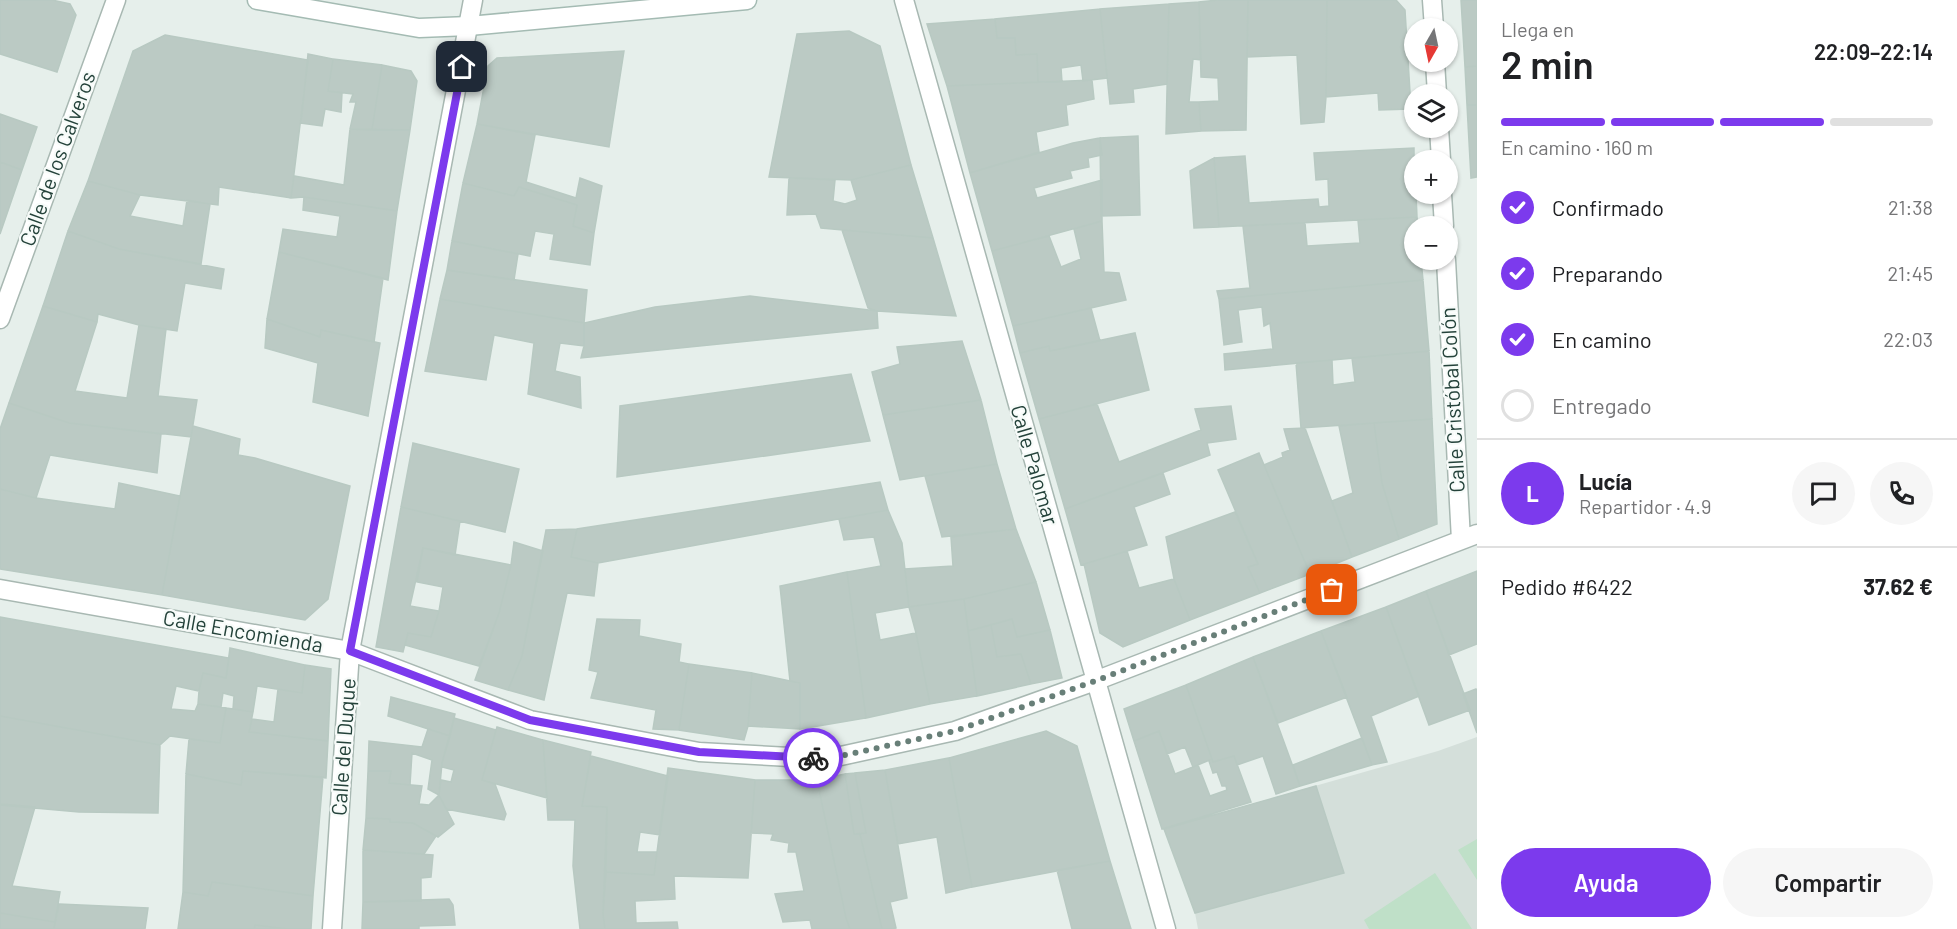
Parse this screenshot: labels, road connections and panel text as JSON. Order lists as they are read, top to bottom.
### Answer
{
  "streets": {
    "street": [
      "Calle de los Calveros",
      "Calle Cristóbal Colón",
      "Calle Palomar",
      "Calle Encomienda",
      "Calle del Duque"
    ]
  },
  "crossings": [
    ["Calle Cristóbal Colón", "Calle Encomienda"],
    ["Calle Palomar", "Calle Encomienda"],
    ["Calle Encomienda", "Calle del Duque"]
  ],
  "north": "bottom",
  "page": {
    "heading": ["2 min", "Llega en", "22:09–22:14"],
    "panel": [
      "Lucía",
      "Repartidor · 4.9",
      "Pedido #6422",
      "37.62 €"
    ],
    "map_buttons": ["+", "−"],
    "bar": "En camino · 160 m",
    "list": [
      ["Confirmado", "21:38"],
      ["Preparando", "21:45"],
      ["En camino", "22:03"],
      "Entregado"
    ],
    "round": "L",
    "buttons": ["Ayuda", "Compartir"]
  }
}
